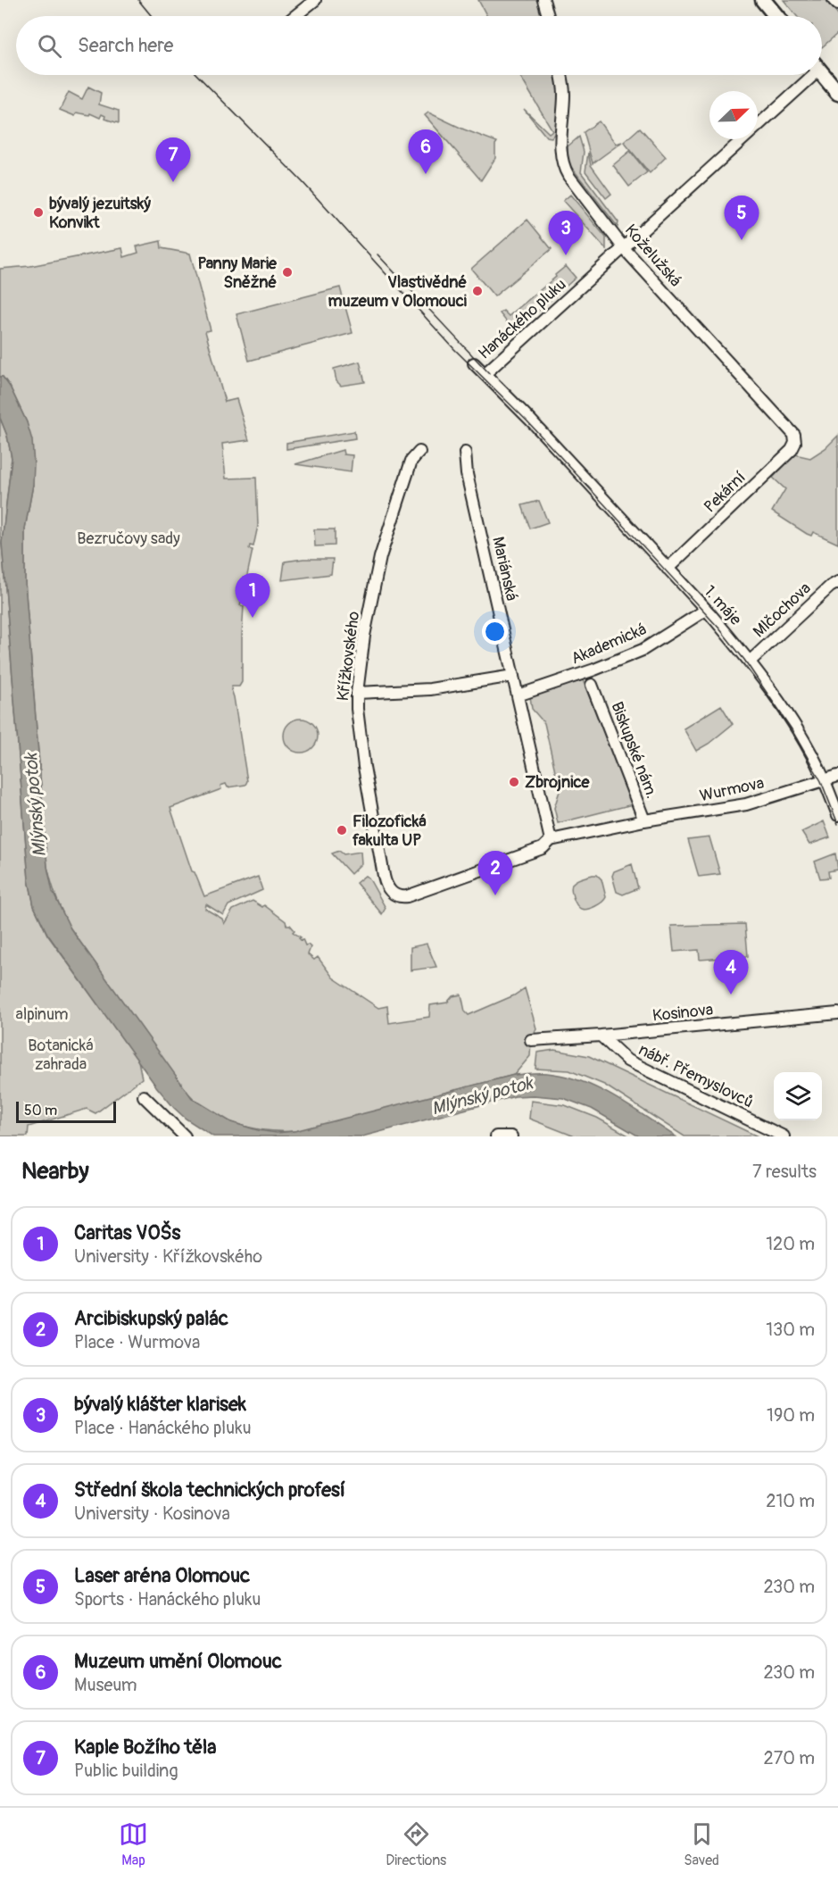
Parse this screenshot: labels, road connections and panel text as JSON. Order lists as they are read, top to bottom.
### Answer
{
  "streets": {
    "street": [
      "Koželužská",
      "Hanáckého pluku",
      "Pekární",
      "Mariánská",
      "1. máje",
      "Mlčochova",
      "Akademická",
      "Křížkovského",
      "Biskupské nám.",
      "Wurmova",
      "Kosinova",
      "nábř. Přemyslovců"
    ]
  },
  "crossings": [
    ["Koželužská", "Hanáckého pluku"],
    ["Koželužská", "Pekární"],
    ["Hanáckého pluku", "1. máje"],
    ["Pekární", "1. máje"],
    ["1. máje", "Mlčochova"],
    ["1. máje", "Akademická"],
    ["1. máje", "Wurmova"],
    ["Křížkovského", "Biskupské nám."],
    ["Biskupské nám.", "Wurmova"],
    ["Kosinova", "nábř. Přemyslovců"]
  ],
  "water": ["Mlýnský potok"],
  "parks": ["Bezručovy sady", "alpinum", "Botanická zahrada"],
  "places": [
    "bývalý jezuitský Konvikt",
    "Panny Marie Sněžné",
    "Vlastivědné muzeum v Olomouci",
    "Zbrojnice",
    "Filozofická fakulta UP"
  ],
  "scale_bar": "50 m",
  "north": "top right",
  "page": {
    "search": "Search here",
    "pins": [
      "6",
      "7",
      "5",
      "3",
      "1",
      "2",
      "4"
    ],
    "scale": "50 m",
    "heading": ["Nearby", "7 results"],
    "list": [
      {
        "mark": "1",
        "name": "Caritas VOŠs",
        "note": "University · Křížkovského",
        "value": "120 m"
      },
      {
        "mark": "2",
        "name": "Arcibiskupský palác",
        "note": "Place · Wurmova",
        "value": "130 m"
      },
      {
        "mark": "3",
        "name": "bývalý klášter klarisek",
        "note": "Place · Hanáckého pluku",
        "value": "190 m"
      },
      {
        "mark": "4",
        "name": "Střední škola technických profesí",
        "note": "University · Kosinova",
        "value": "210 m"
      },
      {
        "mark": "5",
        "name": "Laser aréna Olomouc",
        "note": "Sports · Hanáckého pluku",
        "value": "230 m"
      },
      {
        "mark": "6",
        "name": "Muzeum umění Olomouc",
        "note": "Museum",
        "value": "230 m"
      },
      {
        "mark": "7",
        "name": "Kaple Božího těla",
        "note": "Public building",
        "value": "270 m"
      }
    ],
    "nav": ["Map", "Directions", "Saved"]
  }
}
